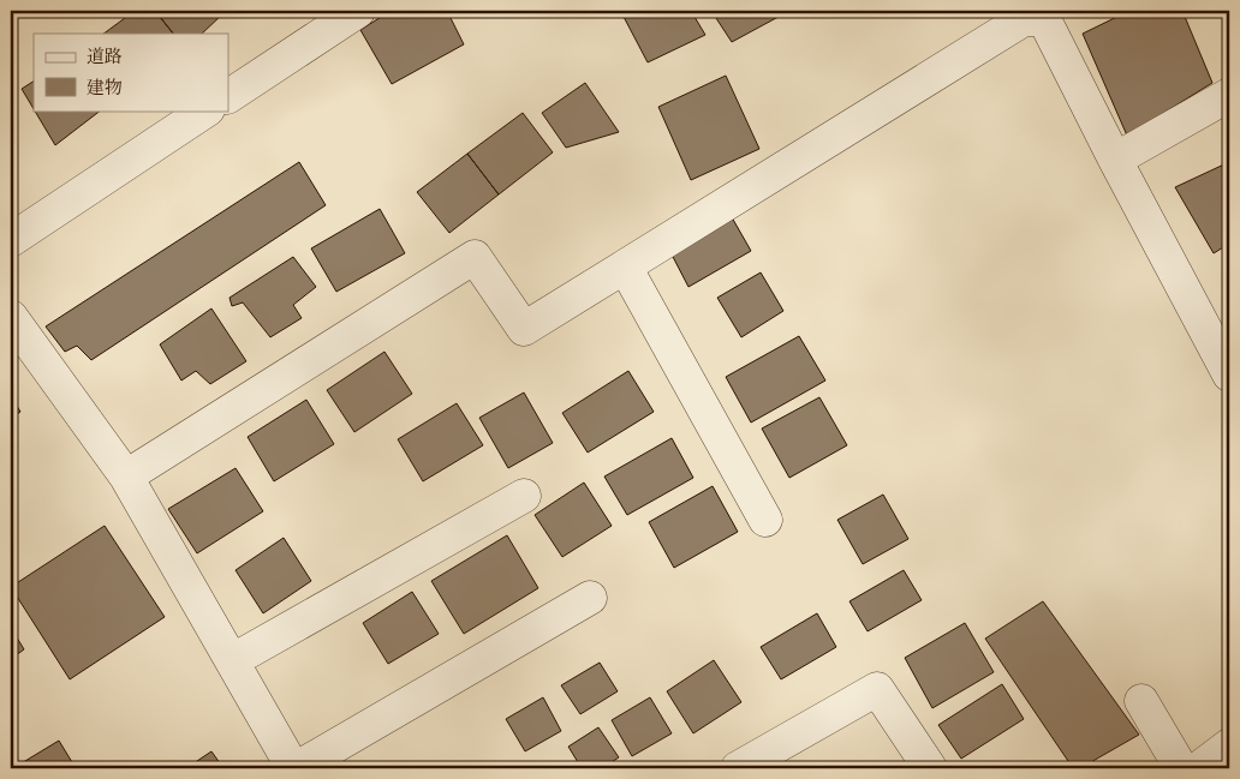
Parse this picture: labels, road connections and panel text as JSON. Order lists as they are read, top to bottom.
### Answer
{
  "legend": ["道路", "建物"]
}
